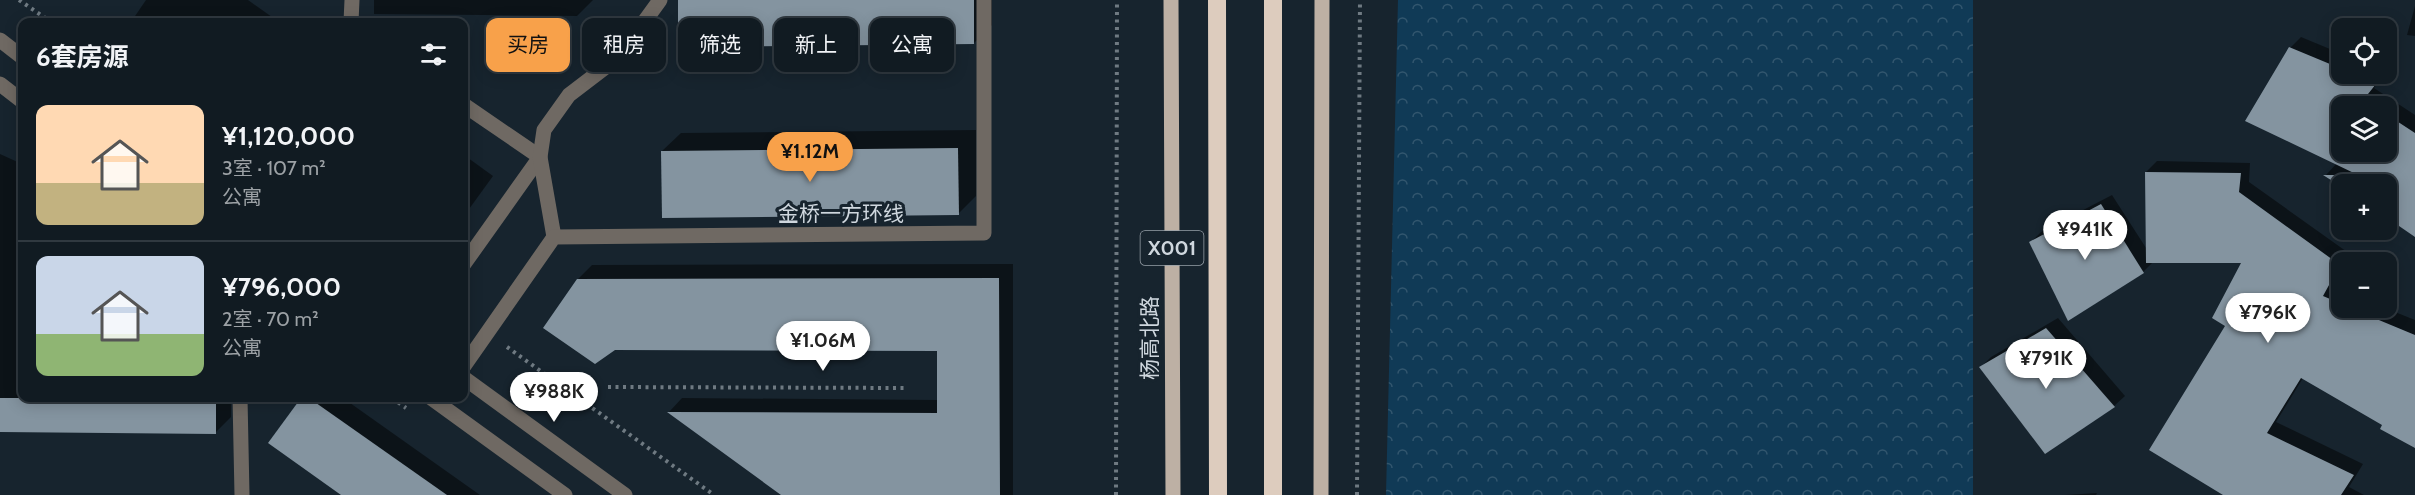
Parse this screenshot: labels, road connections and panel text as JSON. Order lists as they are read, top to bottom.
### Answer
{
  "streets": {
    "highway": ["X001"],
    "main road": ["杨高北路"],
    "street": ["金桥一方环线"]
  },
  "page": {
    "map_buttons": ["+", "−"],
    "chip": [
      "买房",
      "租房",
      "筛选",
      "新上",
      "公寓"
    ],
    "heading": "6套房源",
    "list": [
      {
        "name": "¥1,120,000",
        "note": "3室 · 107 m² · 公寓"
      },
      {
        "name": "¥796,000",
        "note": "2室 · 70 m² · 公寓"
      }
    ],
    "price": [
      "¥1.12M",
      "¥941K",
      "¥796K",
      "¥1.06M",
      "¥791K",
      "¥988K"
    ]
  }
}
